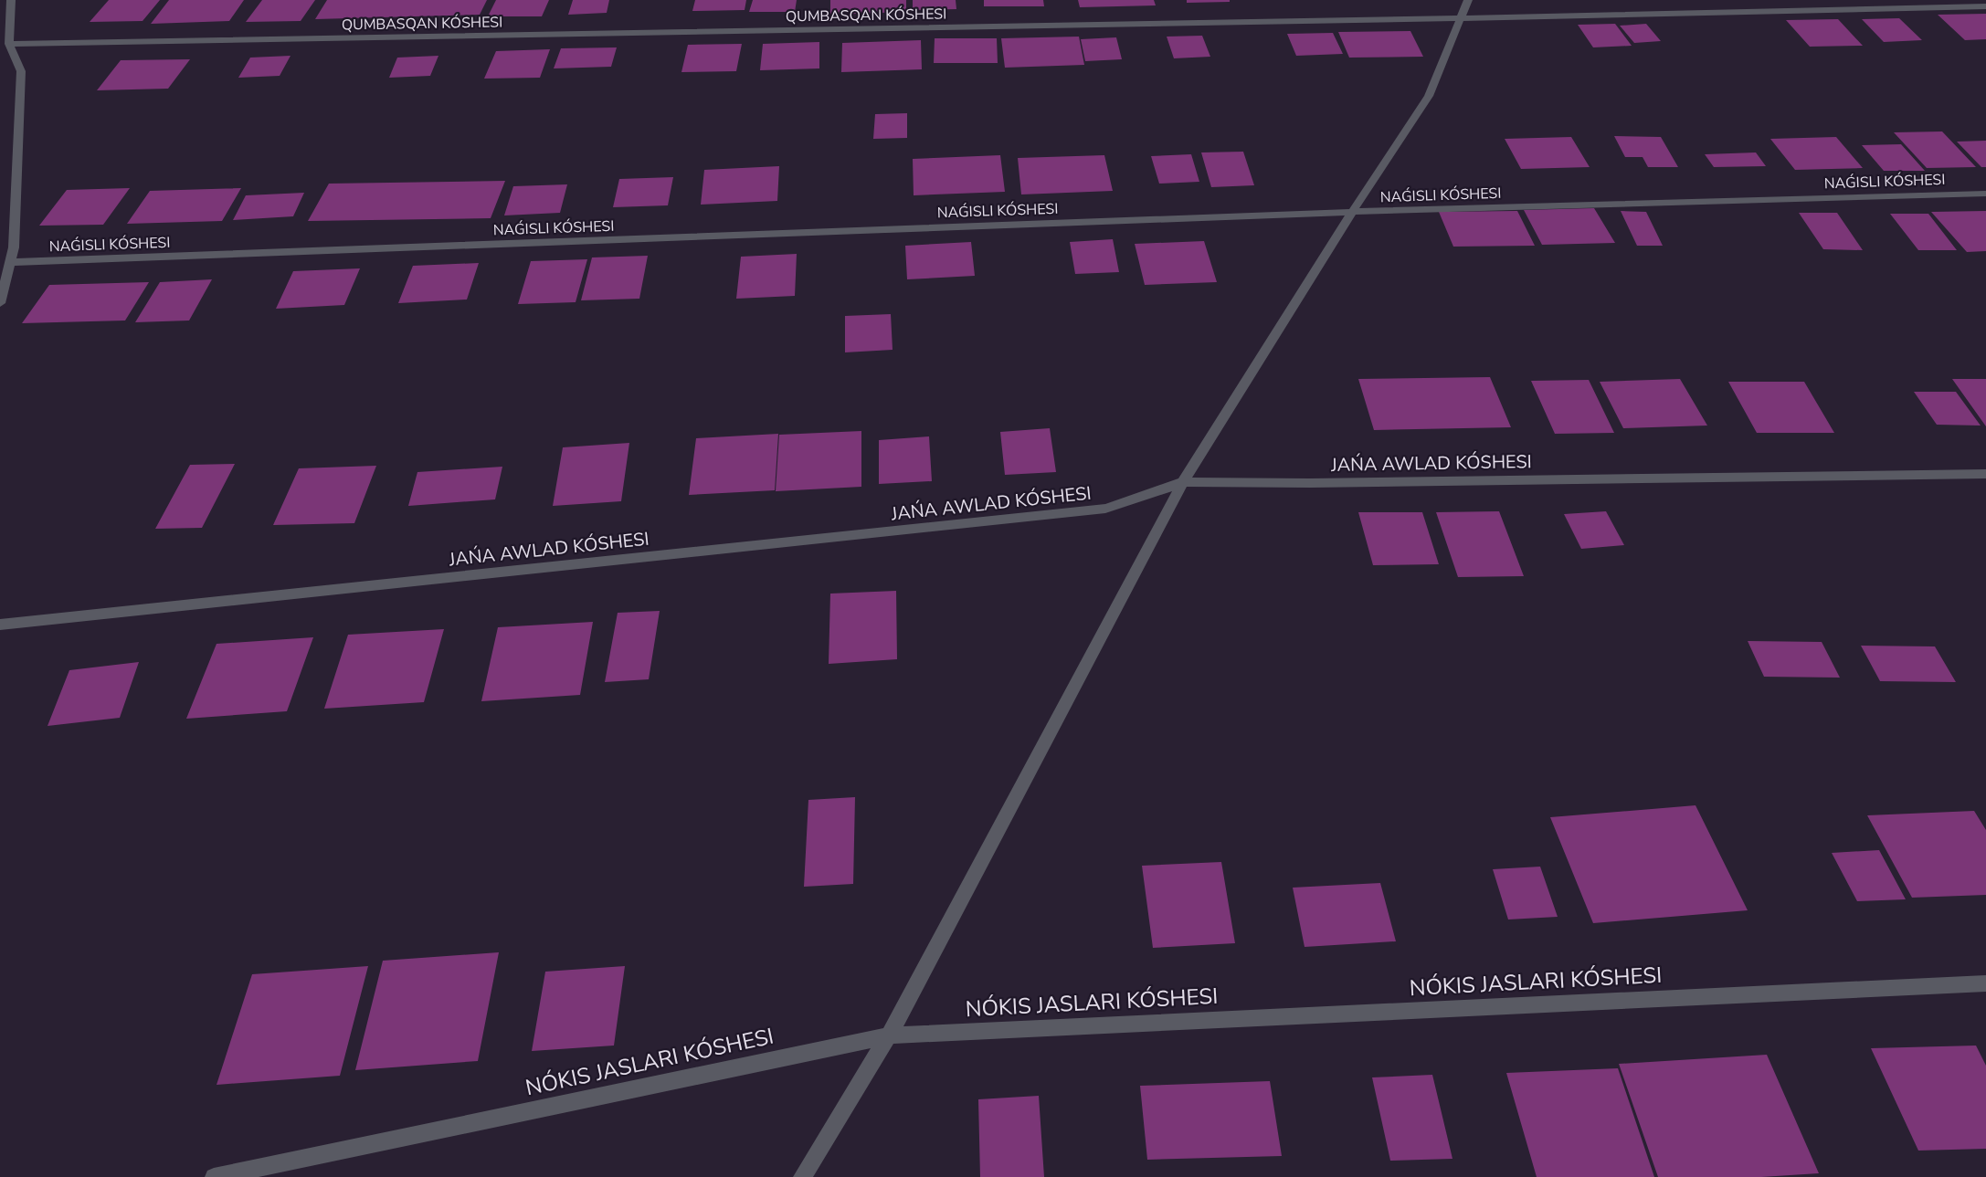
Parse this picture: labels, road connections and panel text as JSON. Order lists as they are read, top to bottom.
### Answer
{
  "streets": {
    "street": ["QUMBASQAN KÓSHESI", "JAŃA AWLAD KÓSHESI"]
  }
}
